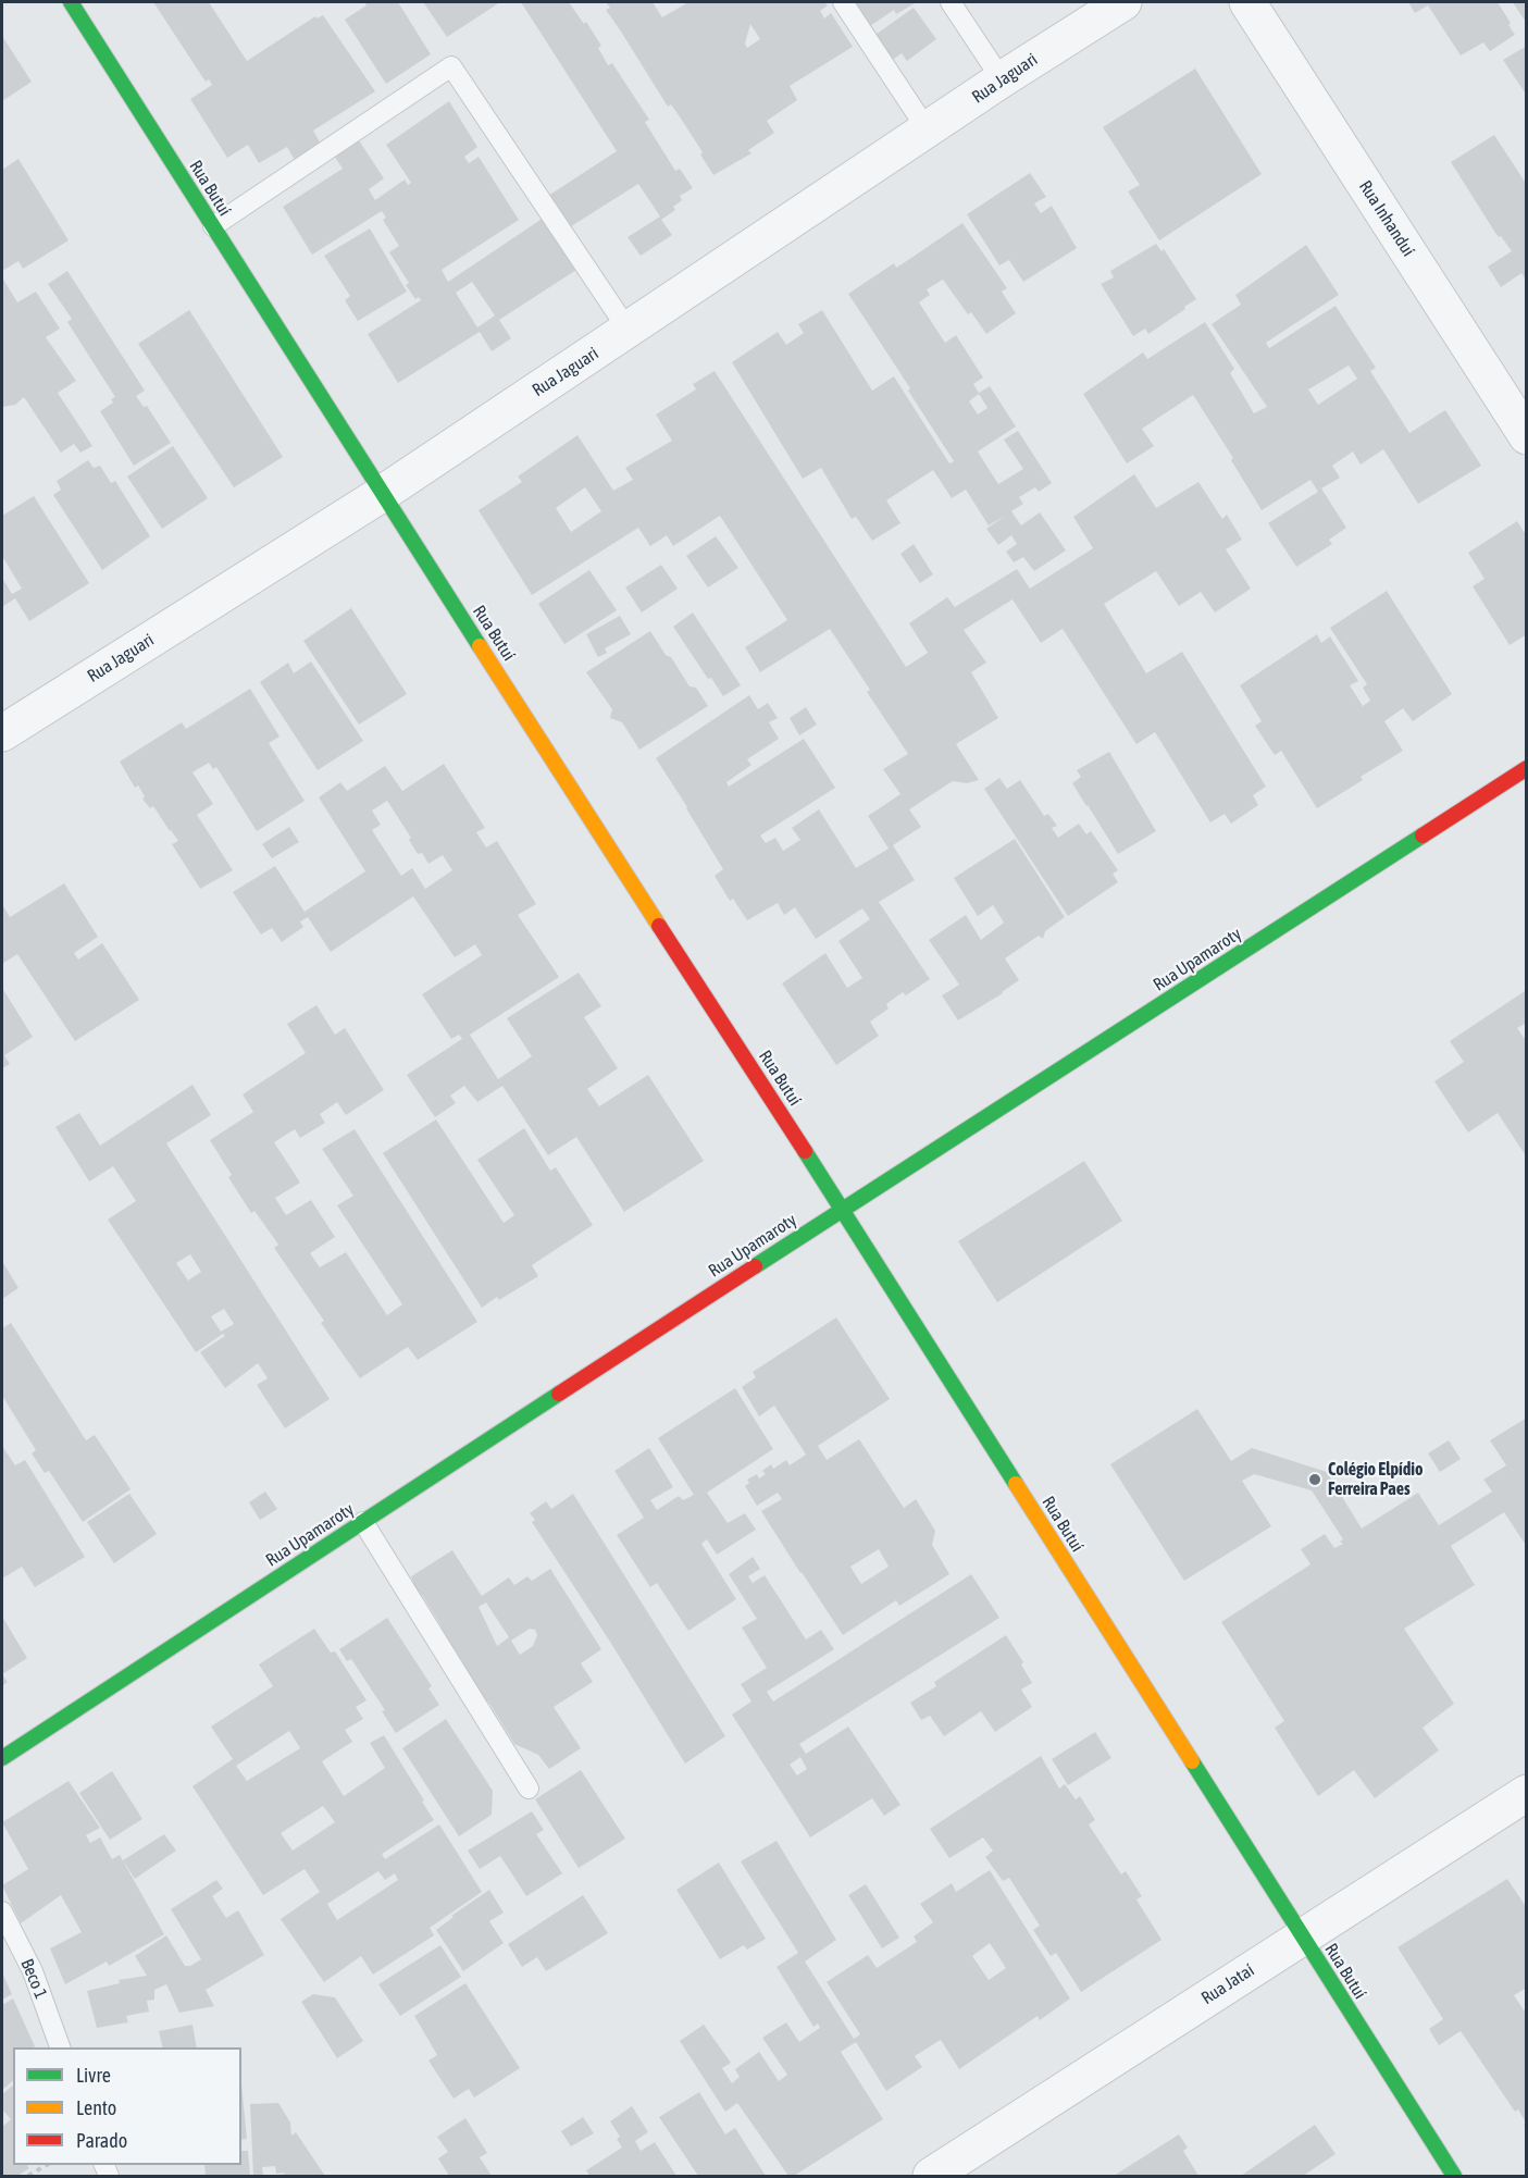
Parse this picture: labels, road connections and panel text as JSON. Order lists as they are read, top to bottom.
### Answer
{
  "streets": {
    "street": [
      "Rua Jaguari",
      "Rua Butuí",
      "Rua Inhanduí",
      "Rua Upamaroty",
      "Rua Jataí"
    ],
    "lane": ["Beco 1"]
  },
  "crossings": [
    ["Rua Jaguari", "Rua Butuí"],
    ["Rua Butuí", "Rua Upamaroty"],
    ["Rua Butuí", "Rua Jataí"]
  ],
  "places": ["Colégio Elpídio Ferreira Paes"],
  "legend": ["Livre", "Lento", "Parado"]
}
